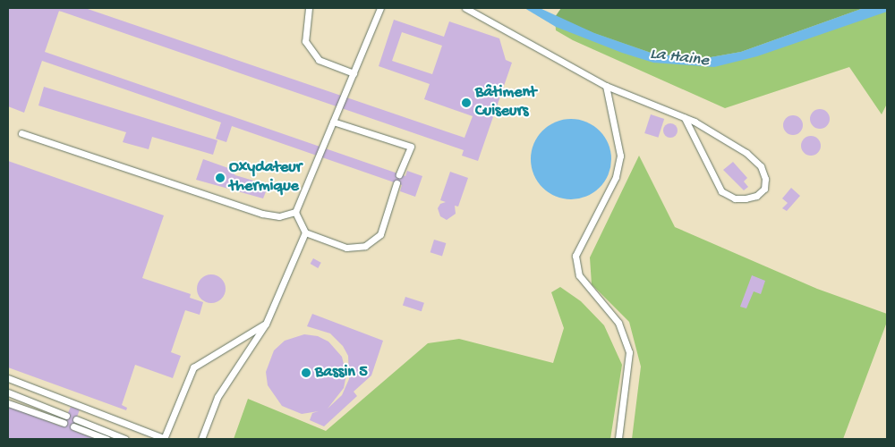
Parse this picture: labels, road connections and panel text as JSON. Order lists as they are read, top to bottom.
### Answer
{
  "water": ["La Haine"],
  "places": ["Bâtiment Cuiseurs", "Oxydateur thermique", "Bassin 5"]
}
